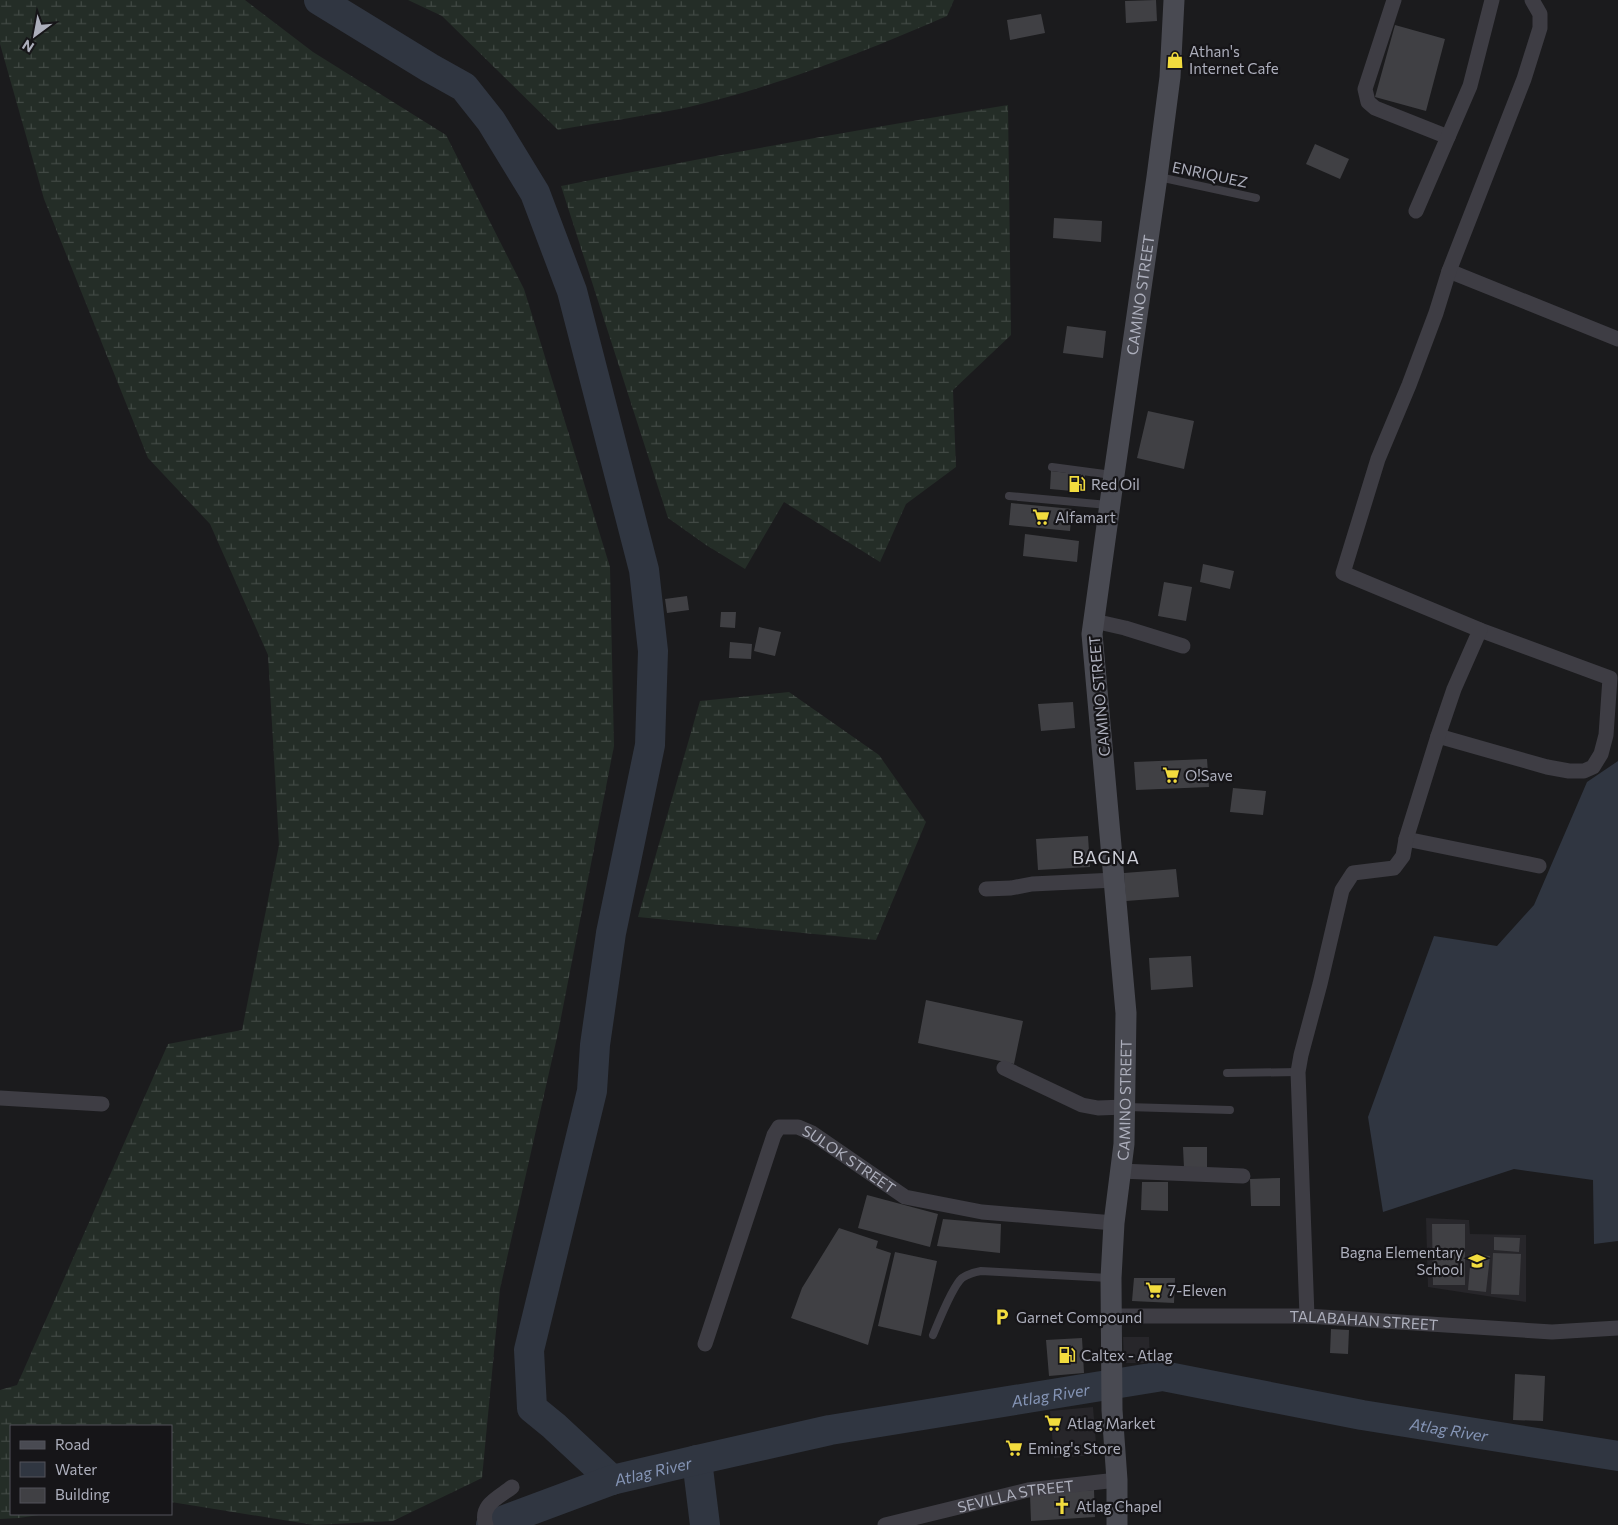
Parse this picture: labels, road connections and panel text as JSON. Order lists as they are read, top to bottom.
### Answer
{
  "streets": {
    "main road": ["CAMINO STREET"],
    "street": ["SULOK STREET", "TALABAHAN STREET", "SEVILLA STREET"],
    "lane": ["ENRIQUEZ"]
  },
  "crossings": [
    ["ENRIQUEZ", "CAMINO STREET"],
    ["CAMINO STREET", "SULOK STREET"],
    ["CAMINO STREET", "TALABAHAN STREET"],
    ["CAMINO STREET", "SEVILLA STREET"]
  ],
  "districts": ["BAGNA"],
  "water": ["Atlag River"],
  "places": {
    "shop": ["Athan's Internet Cafe"],
    "fuel station": ["Red Oil", "Caltex - Atlag"],
    "supermarket": [
      "Alfamart",
      "O!Save",
      "7-Eleven",
      "Atlag Market",
      "Eming's Store"
    ],
    "school or university": ["Bagna Elementary School"],
    "parking": ["Garnet Compound"],
    "church": ["Atlag Chapel"]
  },
  "legend": ["Road", "Water", "Building"],
  "north": "bottom left"
}
